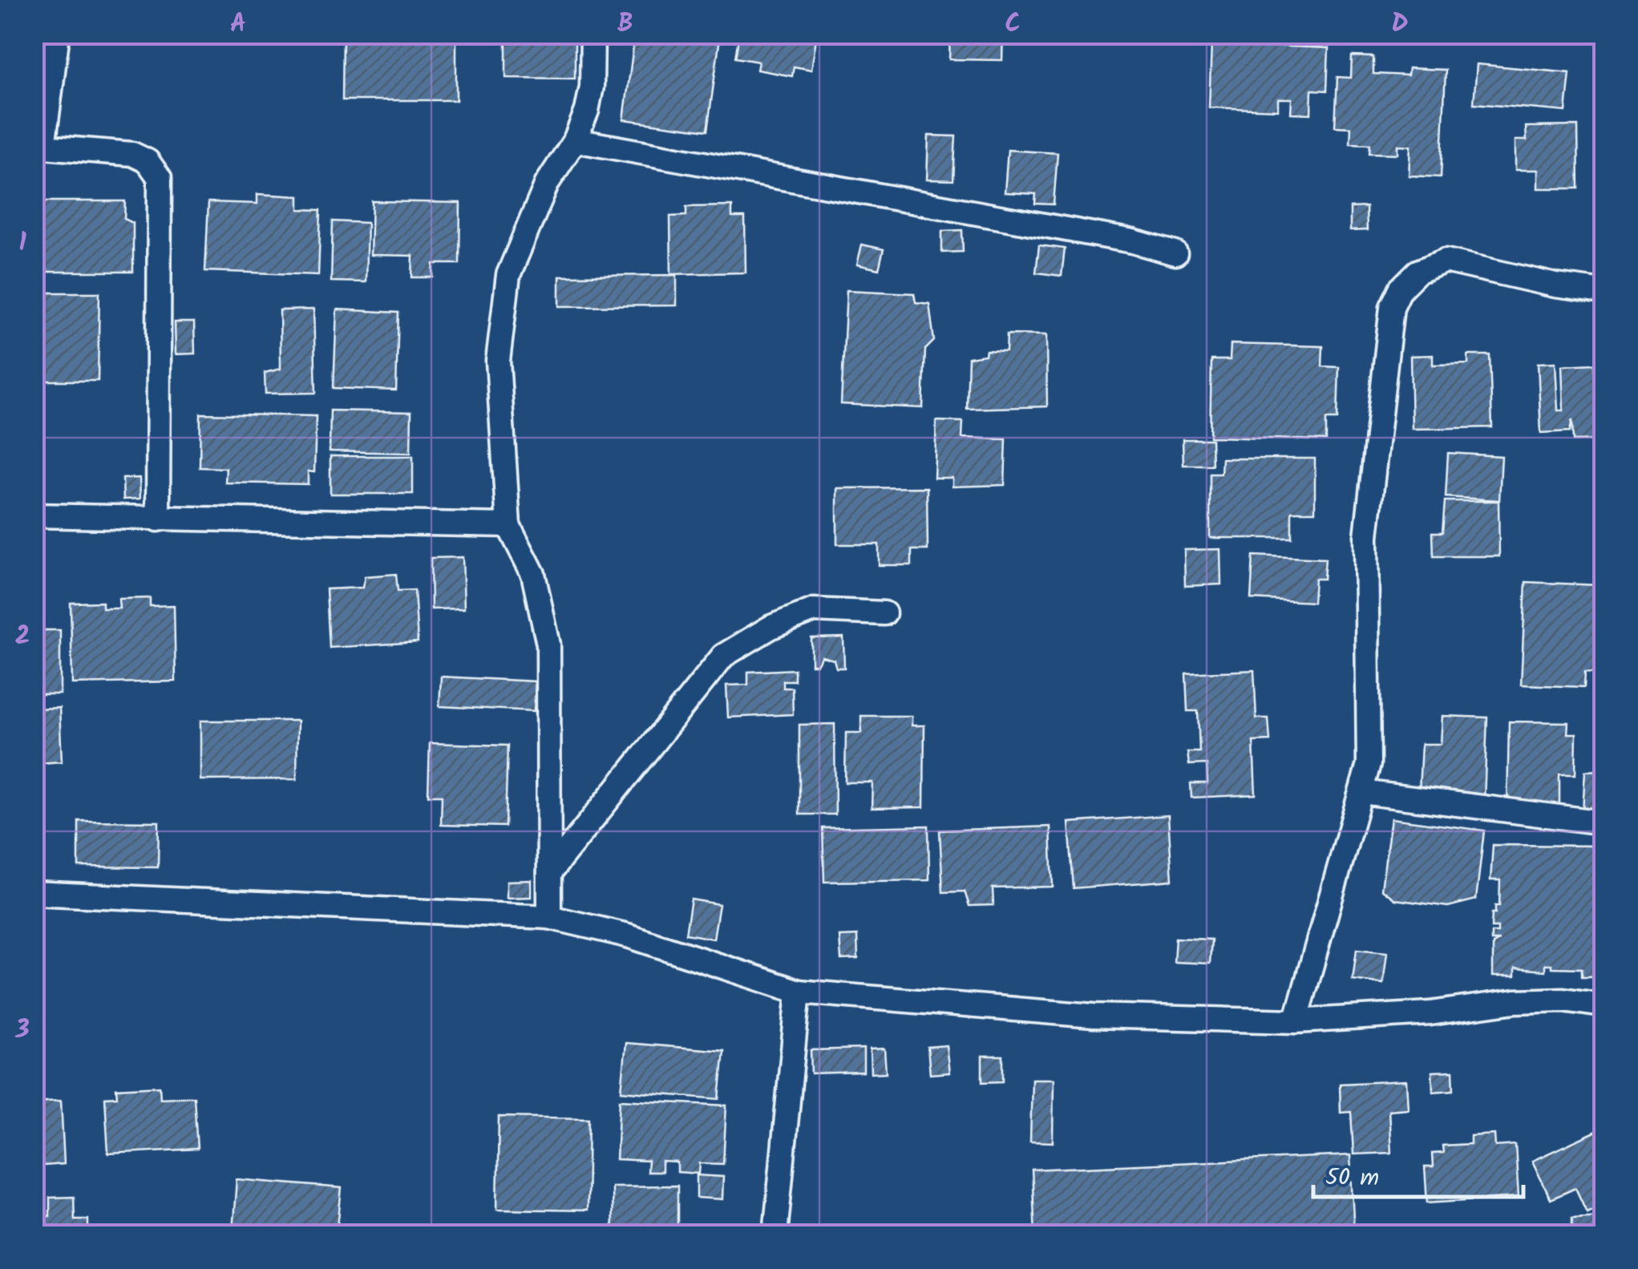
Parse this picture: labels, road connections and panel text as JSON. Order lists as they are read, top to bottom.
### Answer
{
  "scale_bar": "50 m",
  "grid": {
    "columns": [
      "A",
      "B",
      "C",
      "D"
    ],
    "rows": ["1", "2", "3"]
  }
}
